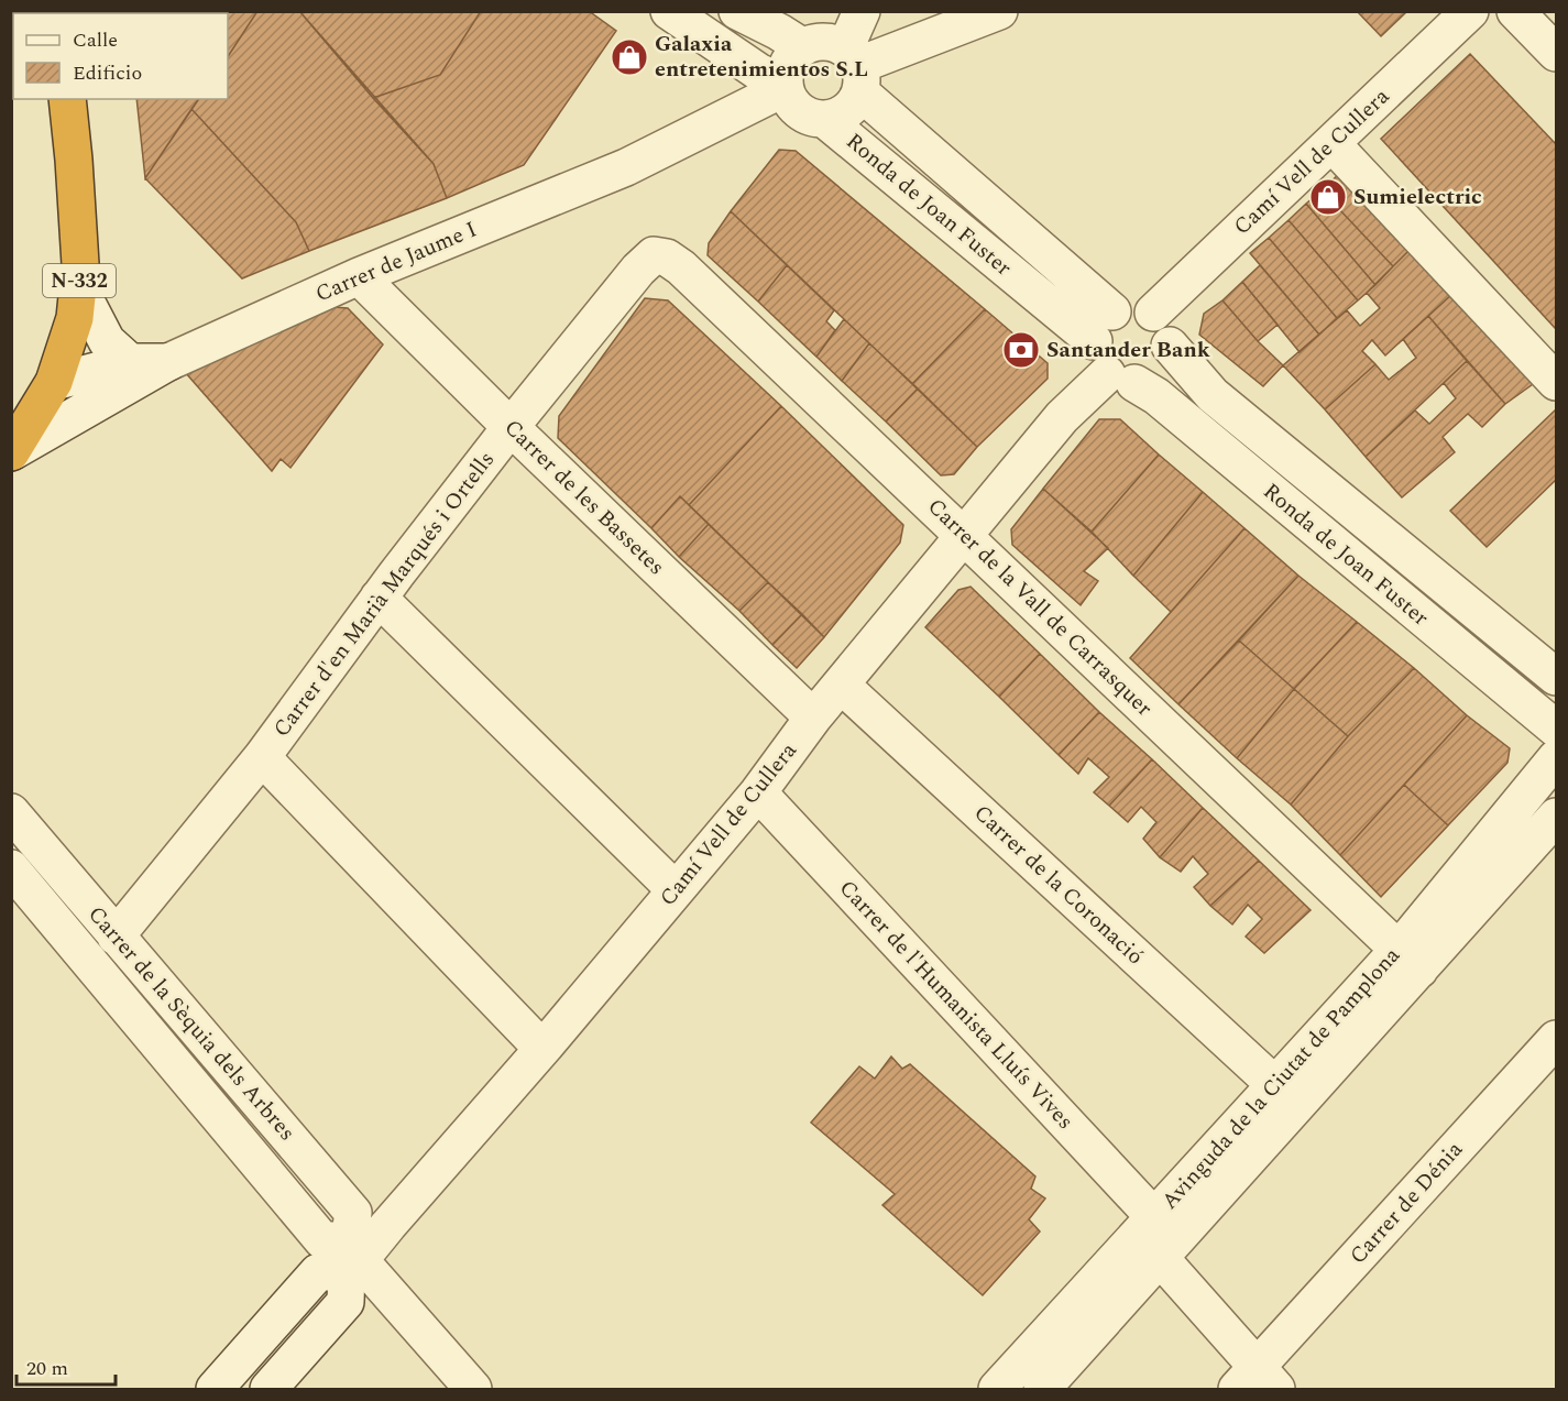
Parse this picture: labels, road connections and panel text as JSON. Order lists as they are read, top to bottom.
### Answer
{
  "streets": {
    "highway": ["N-332"],
    "street": [
      "Camí Vell de Cullera",
      "Ronda de Joan Fuster",
      "Carrer de Jaume I",
      "Carrer de les Bassetes",
      "Carrer d'en Marià Marqués i Ortells",
      "Carrer de la Vall de Carrasquer",
      "Carrer de la Coronació",
      "Carrer de l'Humanista Lluís Vives",
      "Carrer de la Sèquia dels Arbres",
      "Avinguda de la Ciutat de Pamplona",
      "Carrer de Dénia"
    ]
  },
  "crossings": [
    ["Camí Vell de Cullera", "Ronda de Joan Fuster"],
    ["Camí Vell de Cullera", "Carrer de les Bassetes"],
    ["Camí Vell de Cullera", "Carrer de la Vall de Carrasquer"],
    ["Camí Vell de Cullera", "Carrer de la Coronació"],
    ["Camí Vell de Cullera", "Carrer de l'Humanista Lluís Vives"],
    ["Camí Vell de Cullera", "Carrer de la Sèquia dels Arbres"],
    ["Ronda de Joan Fuster", "Carrer de Jaume I"],
    ["Carrer de Jaume I", "N-332"],
    ["Carrer de Jaume I", "Carrer de les Bassetes"],
    ["Carrer de les Bassetes", "Carrer d'en Marià Marqués i Ortells"],
    ["Carrer d'en Marià Marqués i Ortells", "Carrer de la Vall de Carrasquer"],
    ["Carrer d'en Marià Marqués i Ortells", "Carrer de la Sèquia dels Arbres"],
    ["Carrer de la Vall de Carrasquer", "Avinguda de la Ciutat de Pamplona"],
    ["Carrer de la Coronació", "Avinguda de la Ciutat de Pamplona"],
    ["Carrer de l'Humanista Lluís Vives", "Avinguda de la Ciutat de Pamplona"],
    ["Carrer de l'Humanista Lluís Vives", "Carrer de Dénia"]
  ],
  "places": {
    "shop": ["Galaxia entretenimientos S.L", "Sumielectric"],
    "bank": ["Santander Bank"]
  },
  "legend": ["Calle", "Edificio"],
  "scale_bar": "20 m"
}
